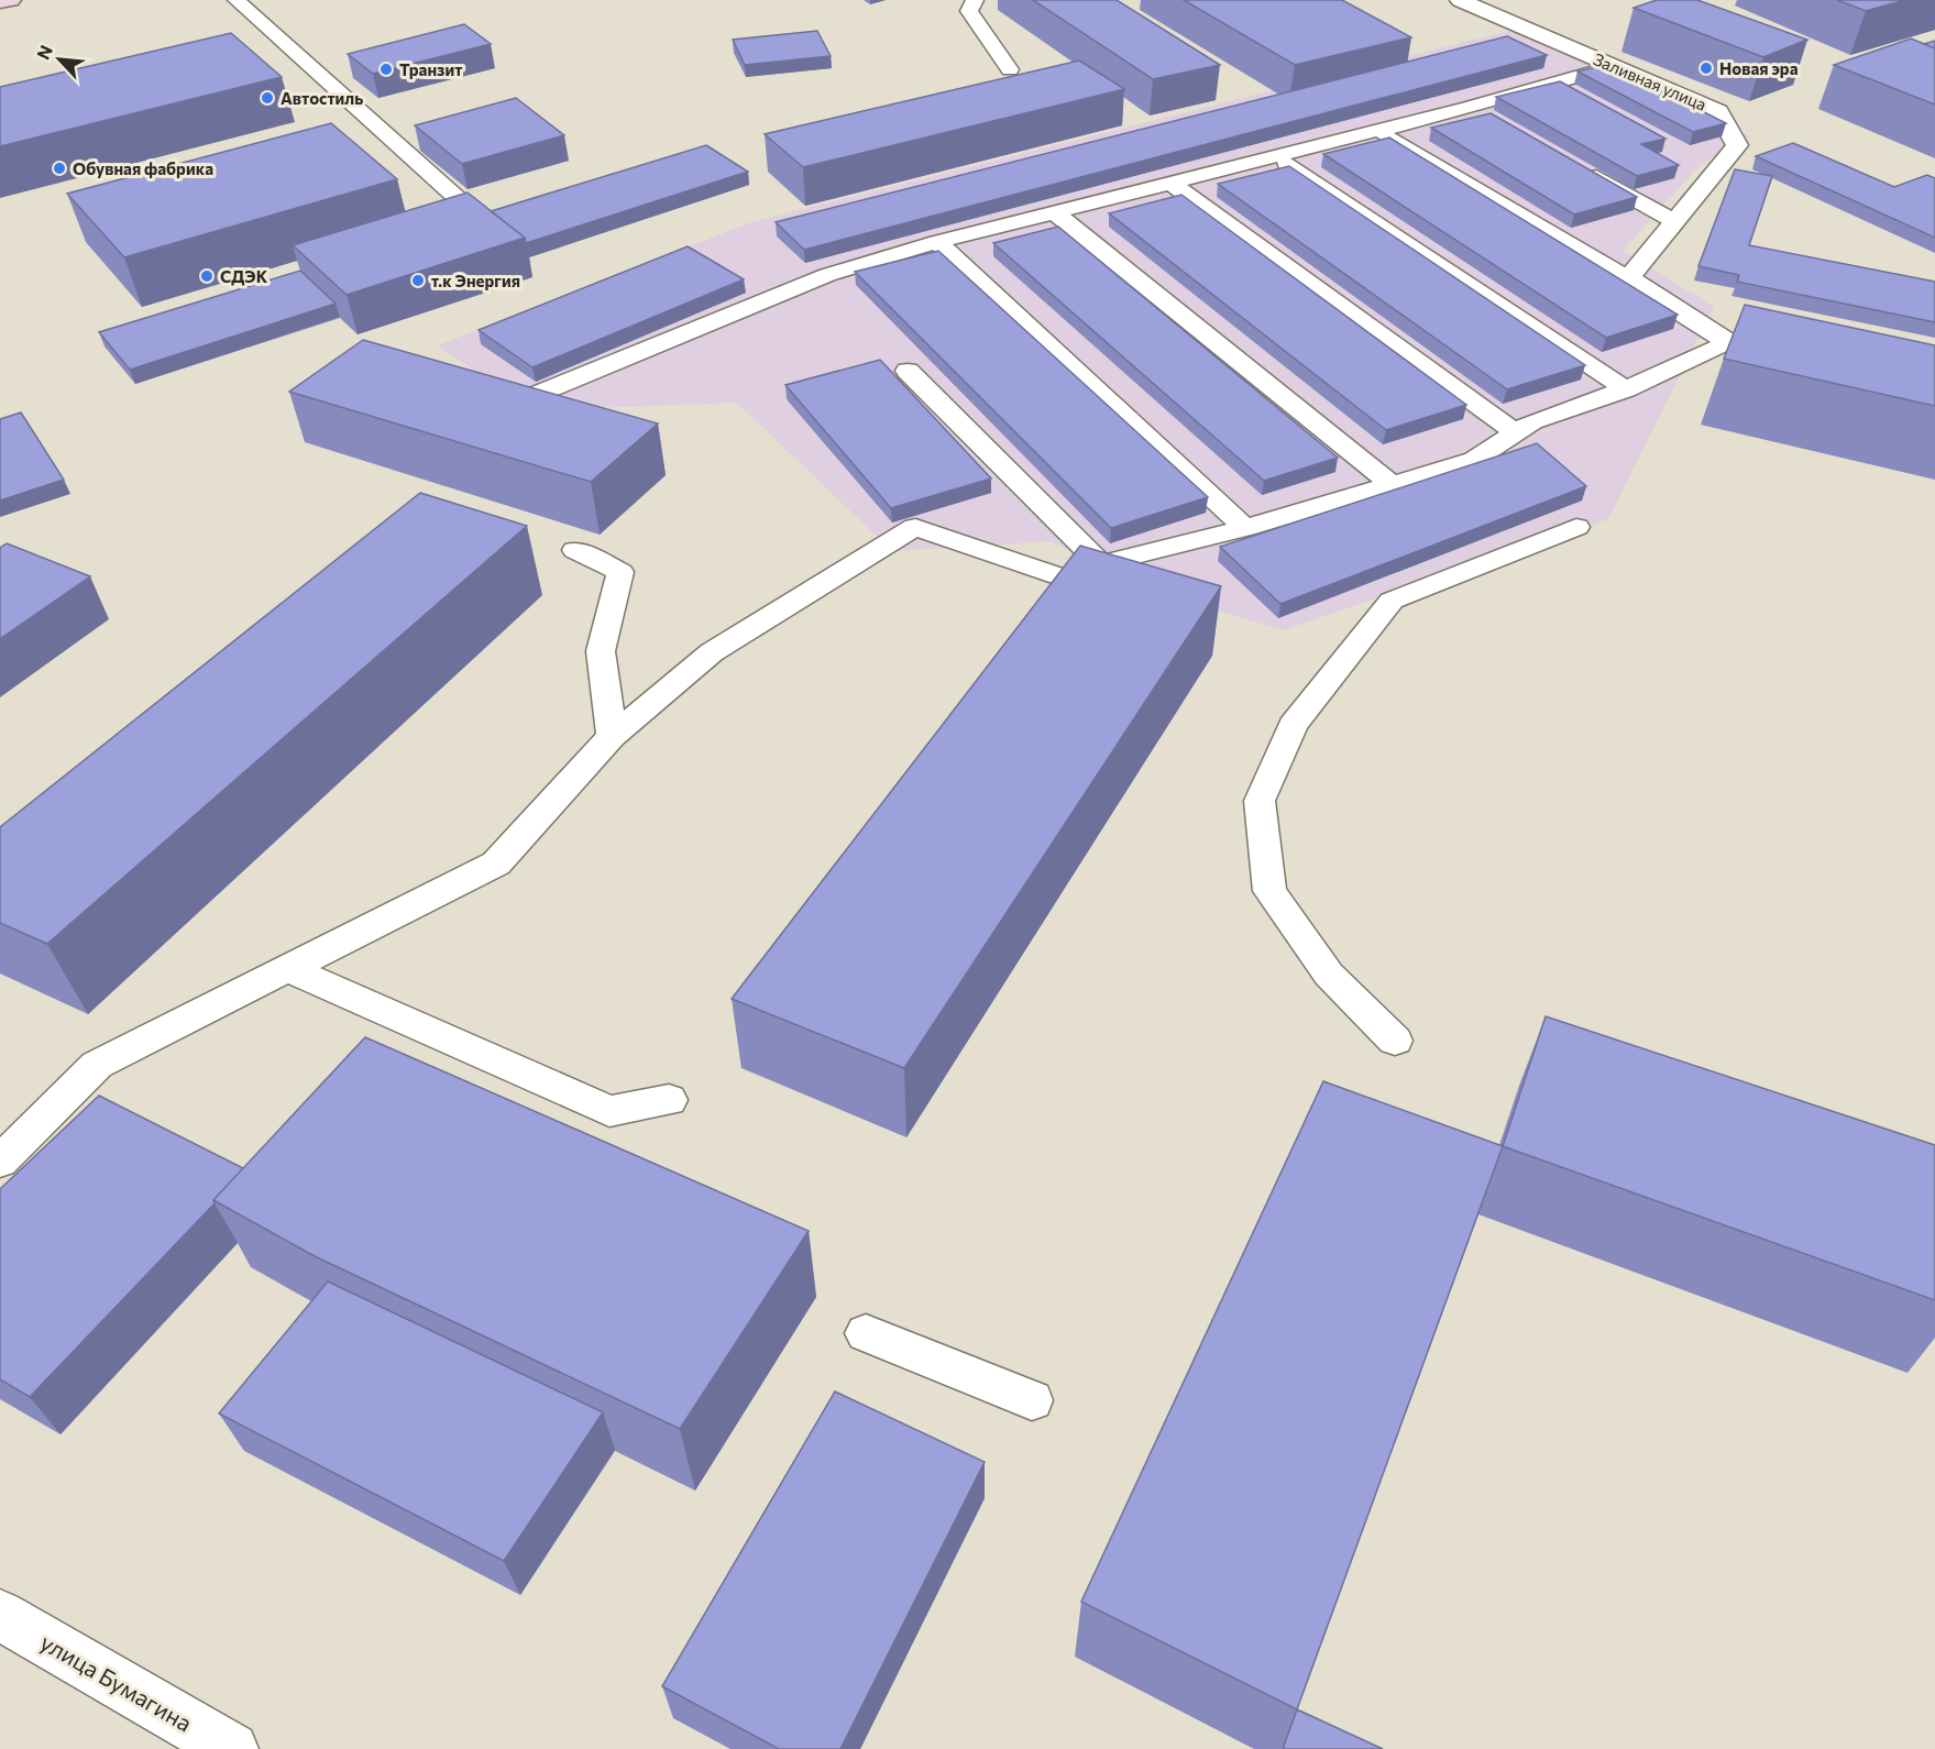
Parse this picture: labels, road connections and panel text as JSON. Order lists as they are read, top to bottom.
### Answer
{
  "streets": {
    "street": ["Заливная улица", "улица Бумагина"]
  },
  "places": [
    "Новая эра",
    "Транзит",
    "Автостиль",
    "Обувная фабрика",
    "СДЭК",
    "т.к Энергия"
  ],
  "north": "top left"
}
